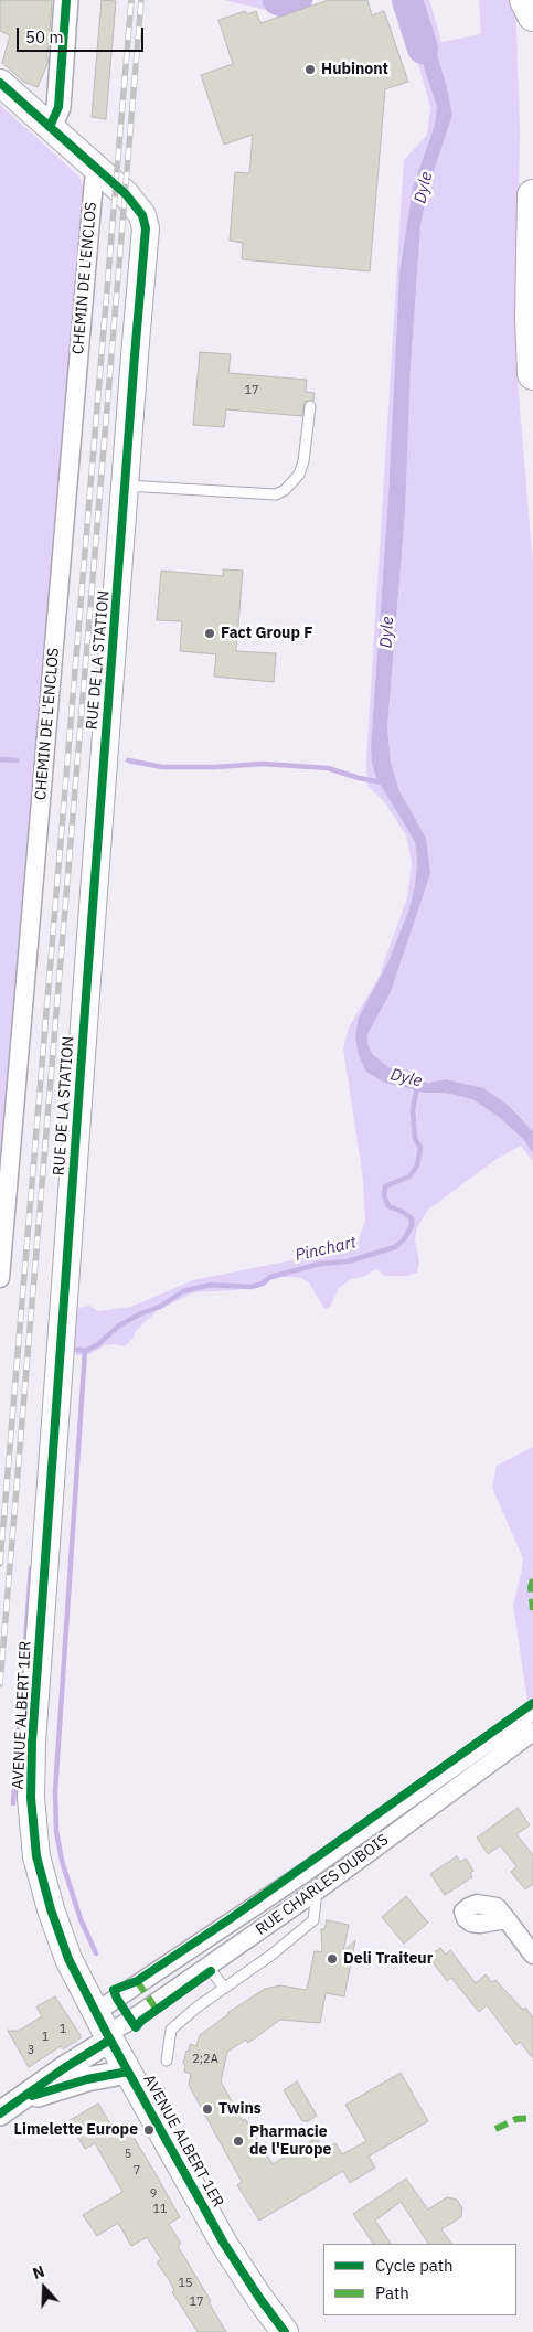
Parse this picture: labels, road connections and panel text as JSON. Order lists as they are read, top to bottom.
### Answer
{
  "streets": {
    "main road": ["RUE DE LA STATION", "AVENUE ALBERT 1ER"],
    "street": ["CHEMIN DE L'ENCLOS", "RUE CHARLES DUBOIS"]
  },
  "crossings": [
    ["CHEMIN DE L'ENCLOS", "RUE DE LA STATION"],
    ["RUE DE LA STATION", "AVENUE ALBERT 1ER"],
    ["AVENUE ALBERT 1ER", "RUE CHARLES DUBOIS"]
  ],
  "water": ["Dyle", "Pinchart"],
  "places": [
    "Hubinont",
    "Fact Group F",
    "Deli Traiteur",
    "Twins",
    "Limelette Europe",
    "Pharmacie de l'Europe"
  ],
  "house_numbers": [
    "17",
    "1",
    "1",
    "3",
    "2;2A",
    "5",
    "7",
    "9",
    "11",
    "15",
    "17"
  ],
  "legend": ["Cycle path", "Path"],
  "scale_bar": "50 m",
  "north": "top"
}
